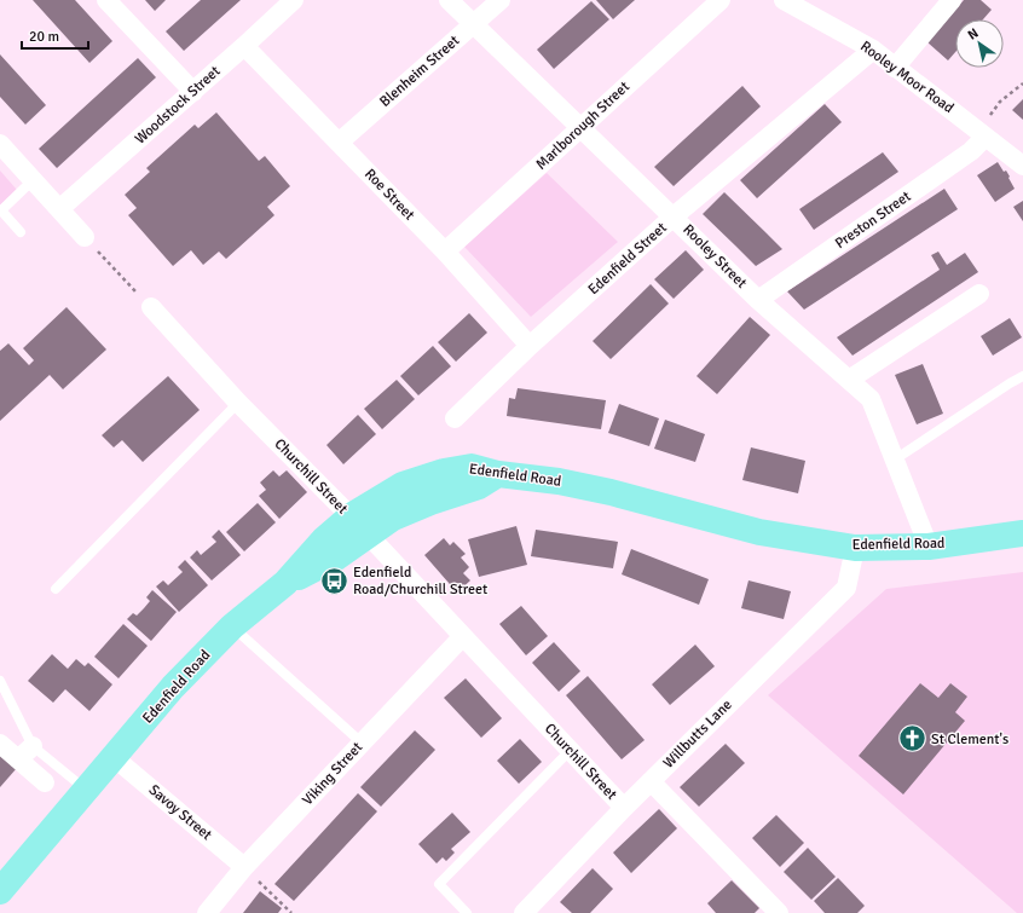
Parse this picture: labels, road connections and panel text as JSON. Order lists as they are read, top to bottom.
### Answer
{
  "streets": {
    "main road": ["Edenfield Road"],
    "street": [
      "Blenheim Street",
      "Rooley Moor Road",
      "Woodstock Street",
      "Marlborough Street",
      "Roe Street",
      "Preston Street",
      "Rooley Street",
      "Edenfield Street",
      "Churchill Street",
      "Willbutts Lane",
      "Viking Street",
      "Savoy Street"
    ]
  },
  "crossings": [
    ["Blenheim Street", "Roe Street"],
    ["Blenheim Street", "Rooley Street"],
    ["Rooley Moor Road", "Preston Street"],
    ["Rooley Moor Road", "Edenfield Street"],
    ["Woodstock Street", "Roe Street"],
    ["Marlborough Street", "Roe Street"],
    ["Marlborough Street", "Rooley Street"],
    ["Roe Street", "Edenfield Street"],
    ["Preston Street", "Rooley Street"],
    ["Rooley Street", "Edenfield Street"],
    ["Rooley Street", "Edenfield Road"],
    ["Edenfield Road", "Churchill Street"],
    ["Edenfield Road", "Willbutts Lane"],
    ["Edenfield Road", "Savoy Street"],
    ["Churchill Street", "Willbutts Lane"],
    ["Churchill Street", "Viking Street"],
    ["Viking Street", "Savoy Street"]
  ],
  "places": {
    "bus stop": ["Edenfield Road/Churchill Street"],
    "church": ["St Clement's"]
  },
  "scale_bar": "20 m",
  "north": "top left"
}
